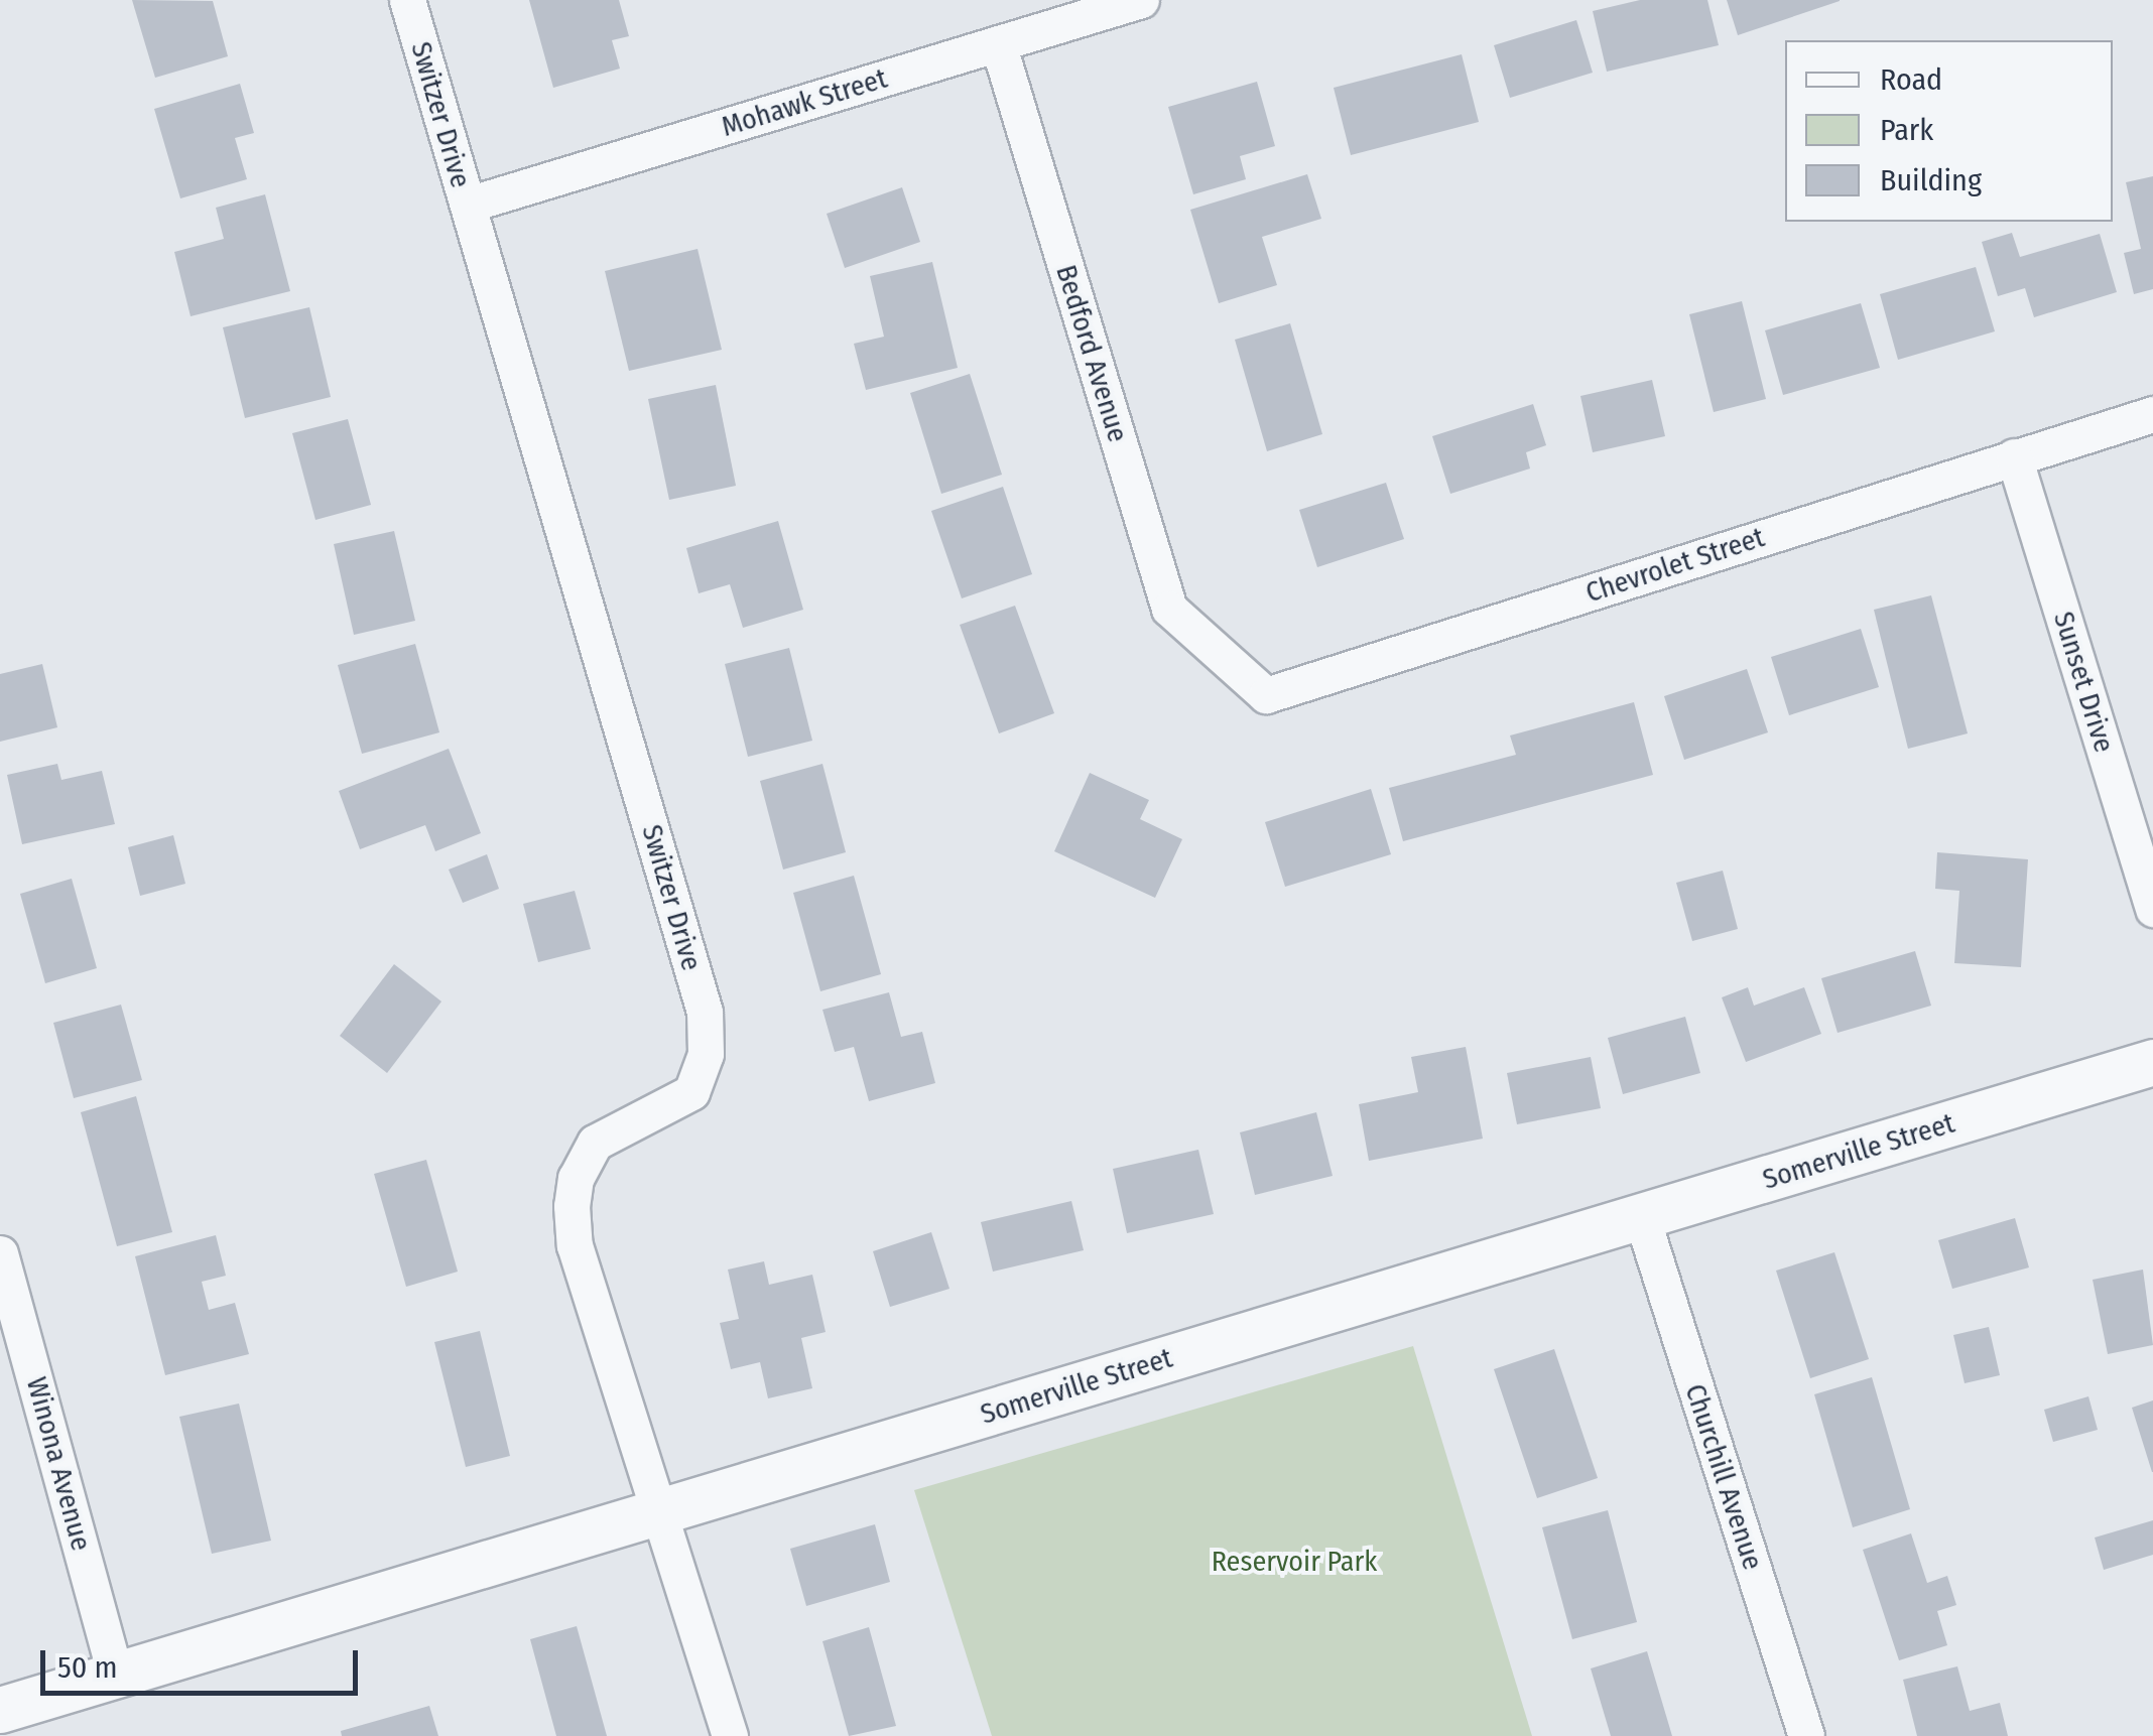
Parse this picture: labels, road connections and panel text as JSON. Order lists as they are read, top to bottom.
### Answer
{
  "streets": {
    "street": [
      "Mohawk Street",
      "Switzer Drive",
      "Bedford Avenue",
      "Chevrolet Street",
      "Sunset Drive",
      "Somerville Street",
      "Winona Avenue",
      "Churchill Avenue"
    ]
  },
  "crossings": [
    ["Mohawk Street", "Switzer Drive"],
    ["Mohawk Street", "Bedford Avenue"],
    ["Switzer Drive", "Somerville Street"],
    ["Bedford Avenue", "Chevrolet Street"],
    ["Chevrolet Street", "Sunset Drive"],
    ["Somerville Street", "Winona Avenue"],
    ["Somerville Street", "Churchill Avenue"]
  ],
  "parks": ["Reservoir Park"],
  "legend": ["Road", "Park", "Building"],
  "scale_bar": "50 m"
}
